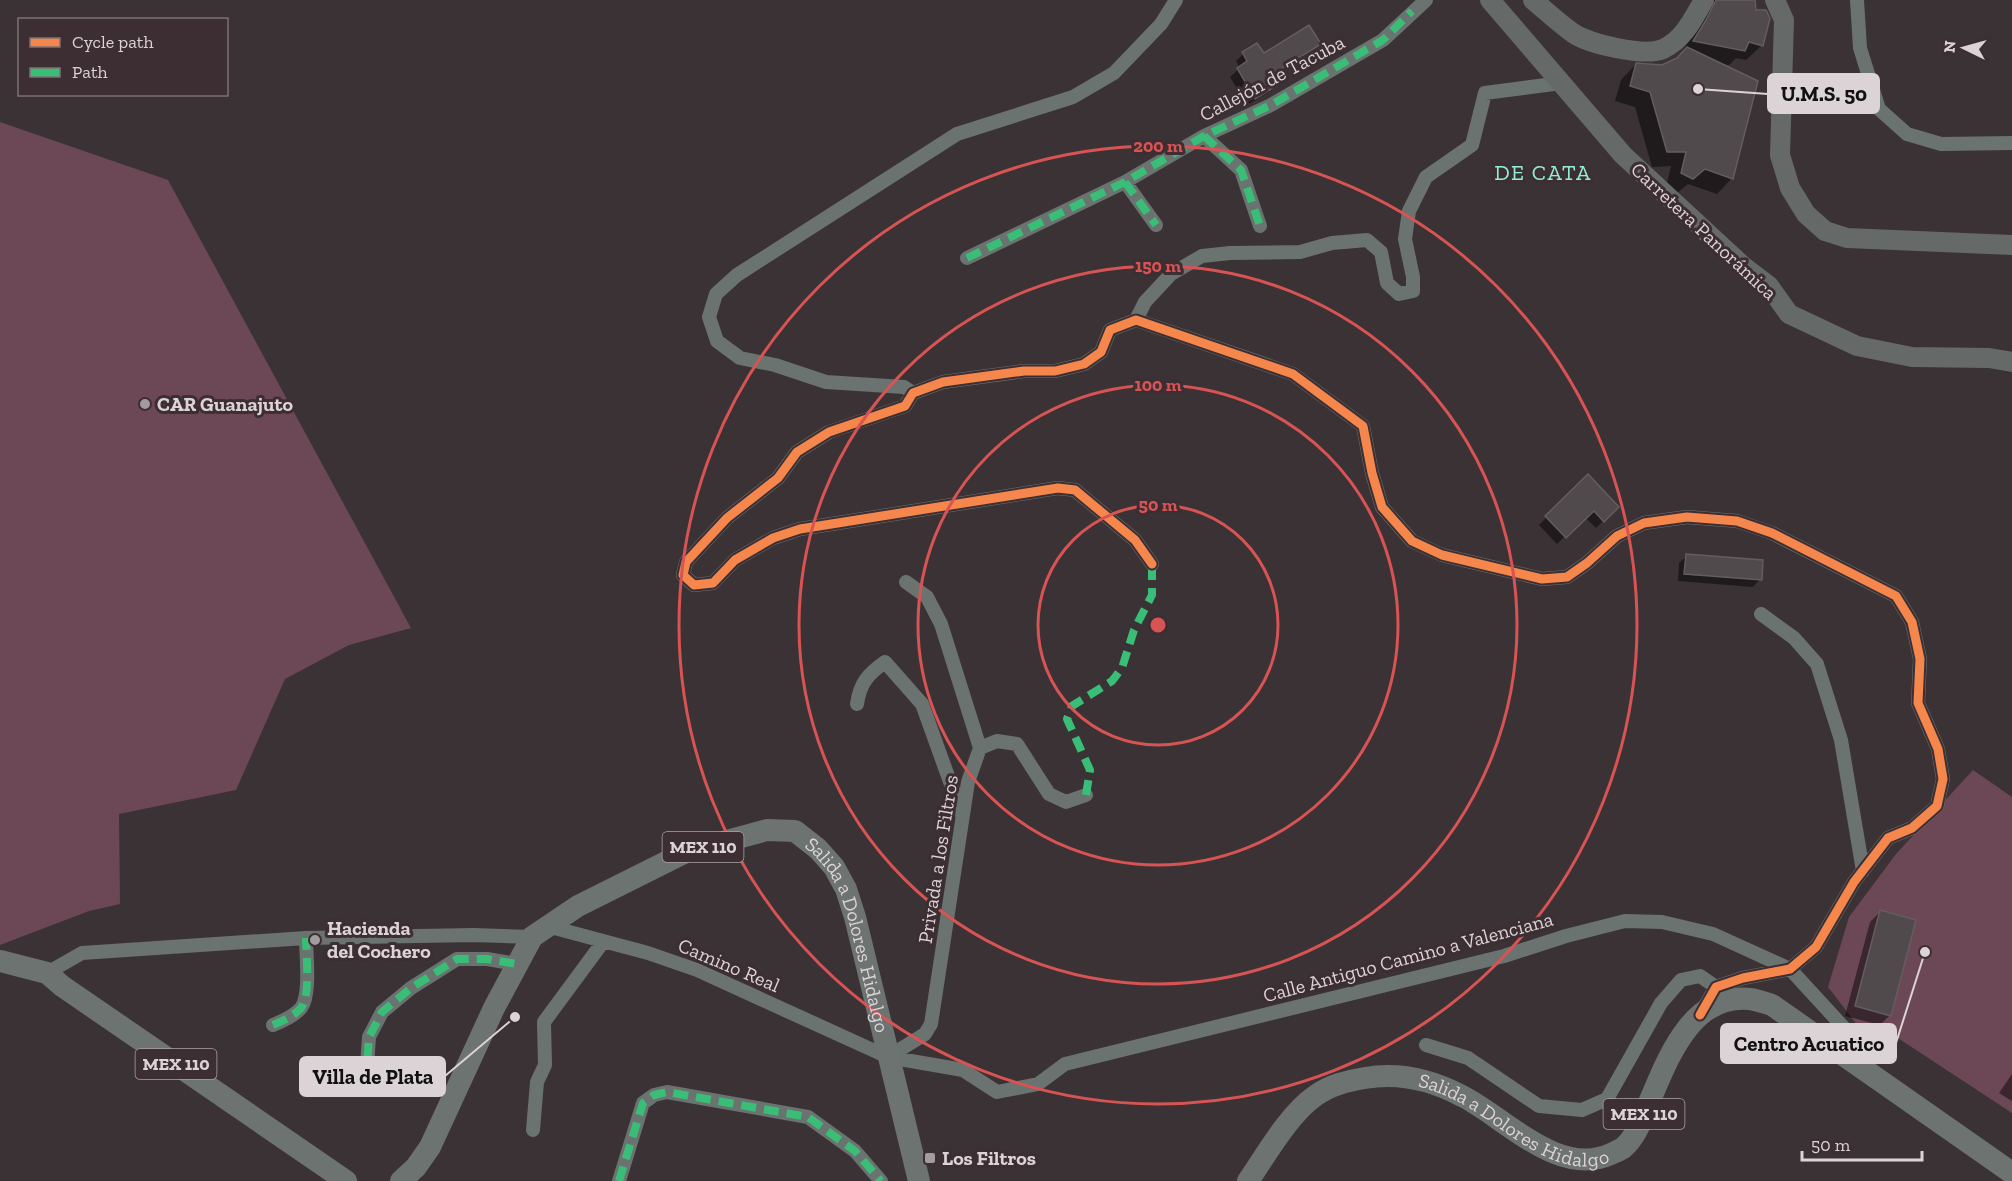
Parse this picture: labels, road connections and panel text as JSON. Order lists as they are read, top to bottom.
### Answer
{
  "streets": {
    "main road": ["MEX 110", "Salida a Dolores Hidalgo"],
    "street": [
      "Callejón de Tacuba",
      "Carretera Panorámica",
      "Privada a los Filtros",
      "Calle Antiguo Camino a Valenciana",
      "Camino Real"
    ]
  },
  "crossings": [
    ["MEX 110", "Camino Real"],
    ["Privada a los Filtros", "Salida a Dolores Hidalgo"],
    ["Privada a los Filtros", "Calle Antiguo Camino a Valenciana"],
    ["Privada a los Filtros", "Camino Real"],
    ["Salida a Dolores Hidalgo", "Calle Antiguo Camino a Valenciana"],
    ["Salida a Dolores Hidalgo", "Camino Real"],
    ["Calle Antiguo Camino a Valenciana", "Camino Real"]
  ],
  "districts": ["DE CATA"],
  "places": {
    "other": [
      "U.M.S. 50",
      "CAR Guanajuto",
      "Hacienda del Cochero",
      "Centro Acuatico",
      "Villa de Plata"
    ],
    "transit": ["Los Filtros"]
  },
  "legend": ["Cycle path", "Path"],
  "scale_bar": "50 m",
  "north": "left",
  "rings": [
    "200 m",
    "150 m",
    "100 m",
    "50 m"
  ]
}
